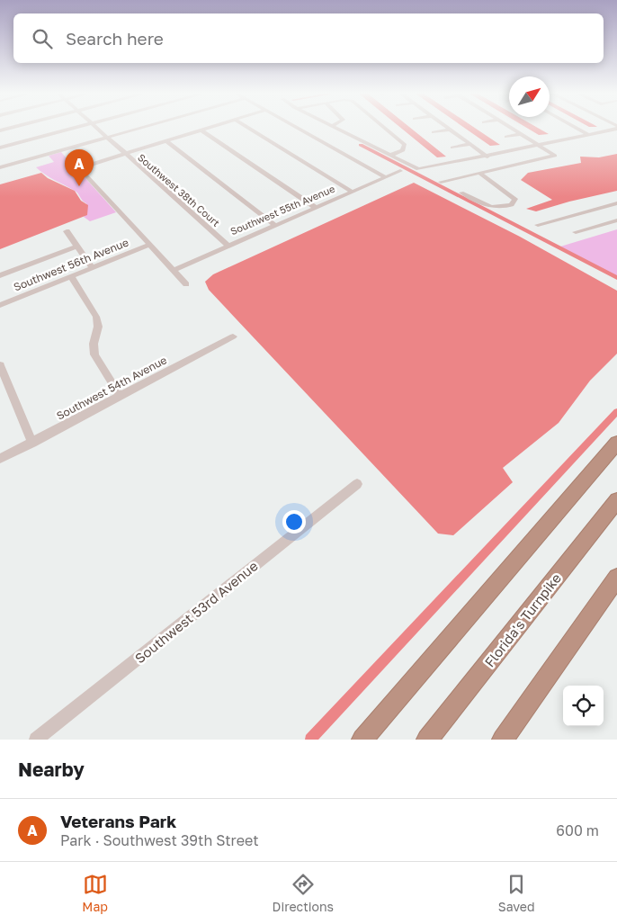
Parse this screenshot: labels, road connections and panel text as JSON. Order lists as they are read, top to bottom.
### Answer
{
  "streets": {
    "highway": ["Florida's Turnpike"],
    "street": [
      "Southwest 38th Court",
      "Southwest 55th Avenue",
      "Southwest 56th Avenue",
      "Southwest 54th Avenue",
      "Southwest 53rd Avenue"
    ]
  },
  "crossings": [
    ["Southwest 38th Court", "Southwest 55th Avenue"]
  ],
  "north": "top right",
  "page": {
    "search": "Search here",
    "pins": "A",
    "heading": "Nearby",
    "list": [
      {
        "mark": "A",
        "name": "Veterans Park",
        "note": "Park · Southwest 39th Street",
        "value": "600 m"
      }
    ],
    "nav": ["Map", "Directions", "Saved"]
  }
}
